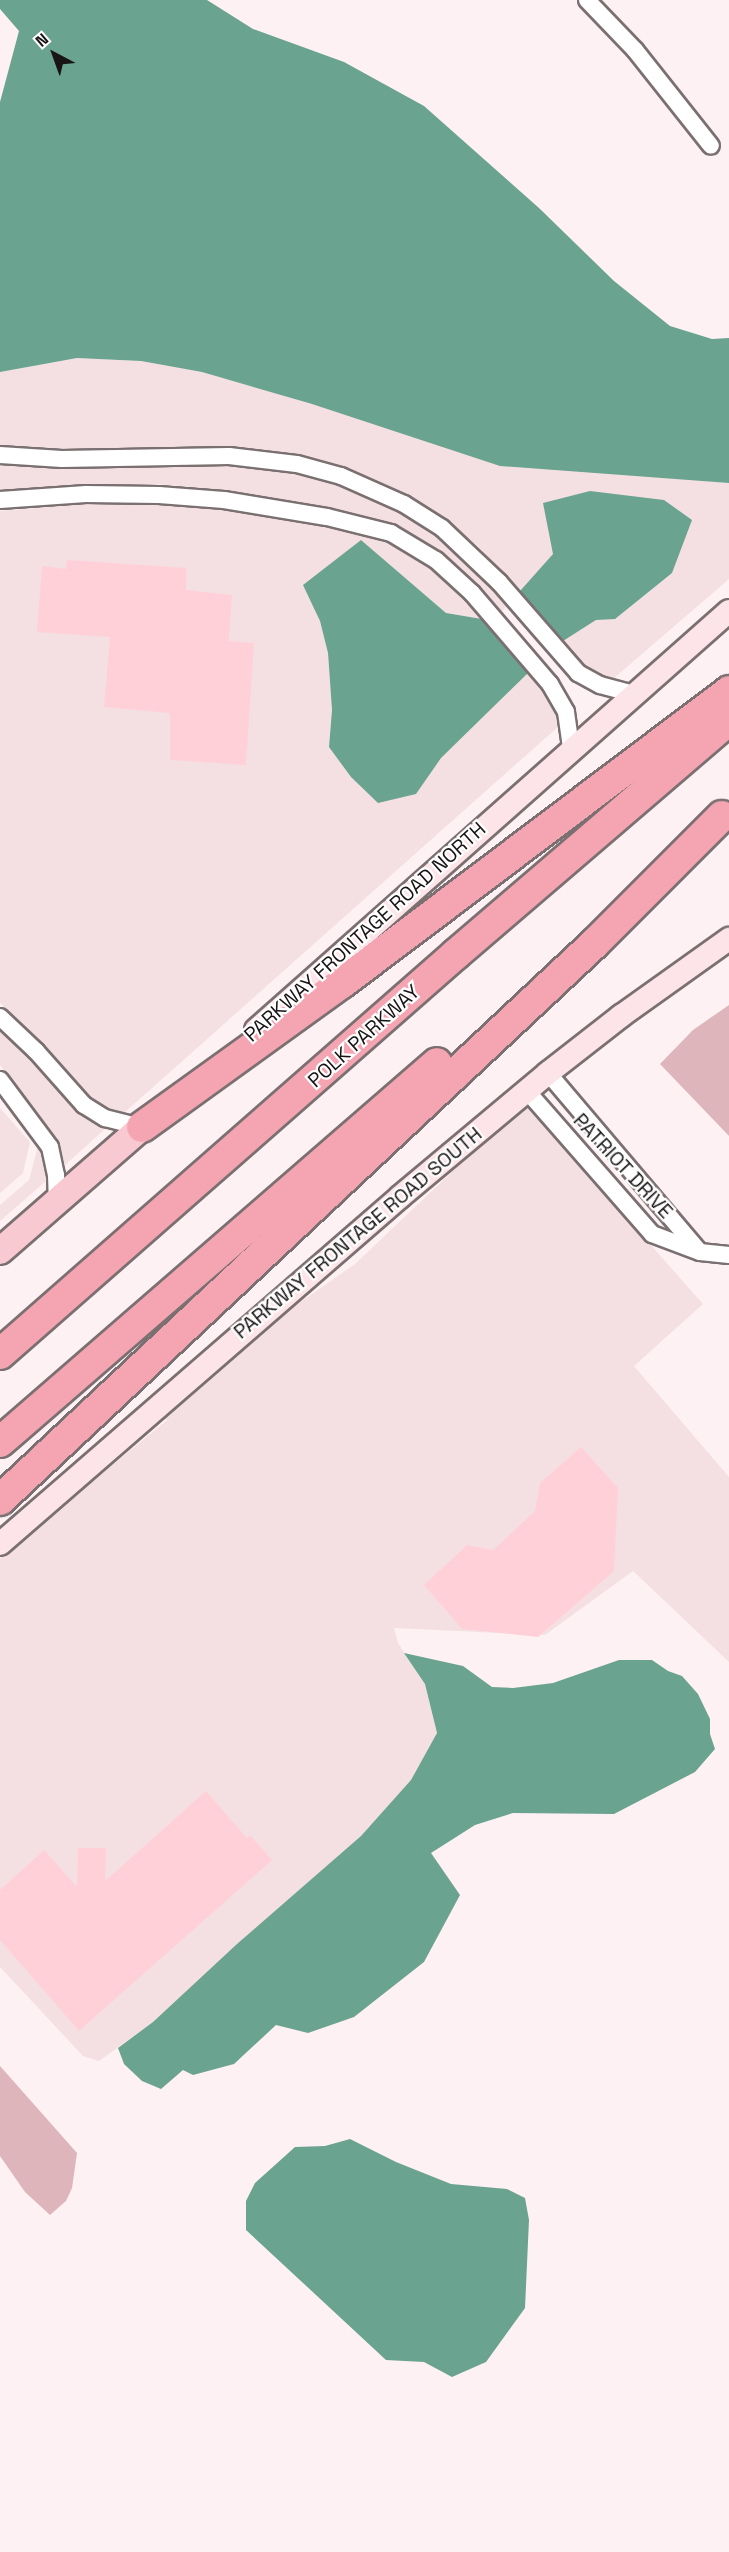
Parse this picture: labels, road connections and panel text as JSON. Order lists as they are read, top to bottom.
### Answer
{
  "streets": {
    "highway": ["POLK PARKWAY"],
    "main road": ["PARKWAY FRONTAGE ROAD NORTH", "PARKWAY FRONTAGE ROAD SOUTH"],
    "street": ["PATRIOT DRIVE"]
  },
  "crossings": [
    ["PATRIOT DRIVE", "PARKWAY FRONTAGE ROAD SOUTH"]
  ],
  "north": "top left"
}
